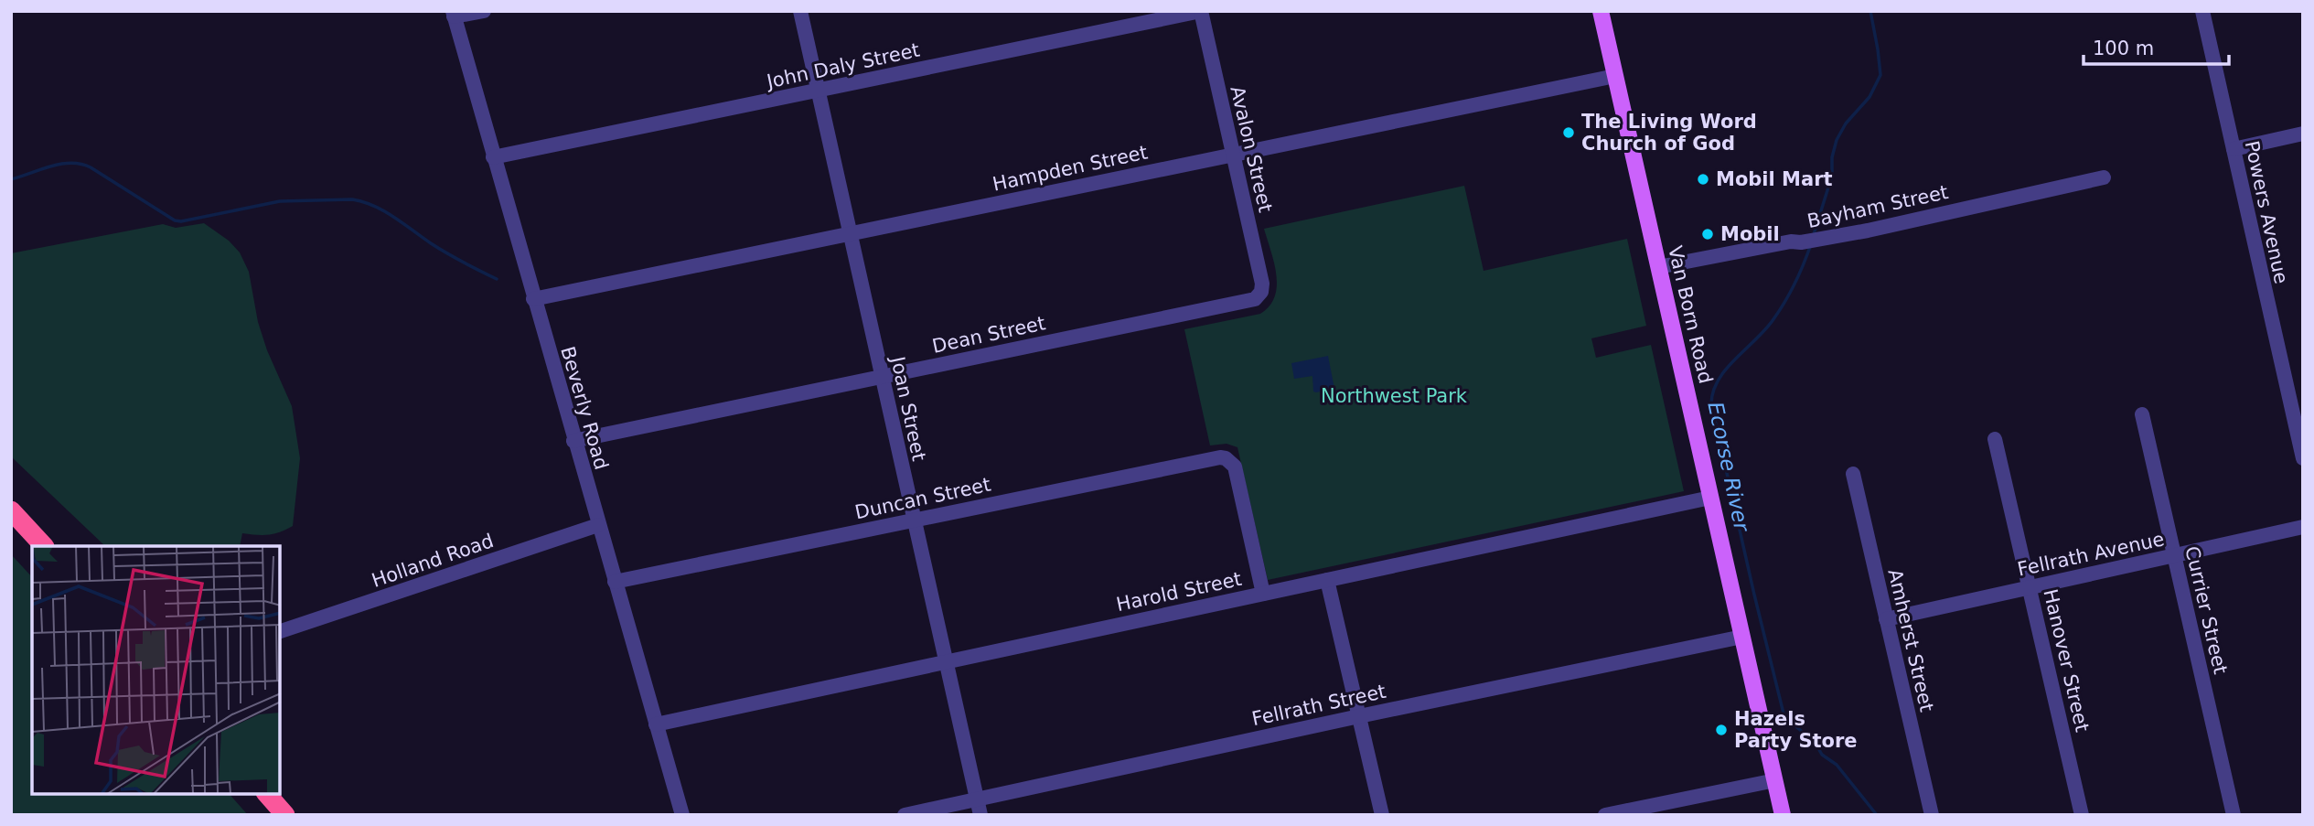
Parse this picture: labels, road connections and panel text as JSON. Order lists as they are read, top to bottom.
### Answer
{
  "streets": {
    "main road": ["Van Born Road"],
    "street": [
      "John Daly Street",
      "Avalon Street",
      "Hampden Street",
      "Bayham Street",
      "Powers Avenue",
      "Dean Street",
      "Beverly Road",
      "Joan Street",
      "Duncan Street",
      "Fellrath Avenue",
      "Holland Road",
      "Harold Street",
      "Currier Street",
      "Amherst Street",
      "Hanover Street",
      "Fellrath Street"
    ]
  },
  "crossings": [
    ["John Daly Street", "Avalon Street"],
    ["John Daly Street", "Beverly Road"],
    ["John Daly Street", "Joan Street"],
    ["Avalon Street", "Hampden Street"],
    ["Avalon Street", "Dean Street"],
    ["Hampden Street", "Van Born Road"],
    ["Hampden Street", "Beverly Road"],
    ["Hampden Street", "Joan Street"],
    ["Bayham Street", "Van Born Road"],
    ["Van Born Road", "Harold Street"],
    ["Van Born Road", "Fellrath Street"],
    ["Dean Street", "Beverly Road"],
    ["Dean Street", "Joan Street"],
    ["Beverly Road", "Duncan Street"],
    ["Beverly Road", "Holland Road"],
    ["Beverly Road", "Harold Street"],
    ["Joan Street", "Duncan Street"],
    ["Joan Street", "Harold Street"],
    ["Joan Street", "Fellrath Street"],
    ["Duncan Street", "Harold Street"],
    ["Fellrath Avenue", "Currier Street"],
    ["Fellrath Avenue", "Amherst Street"],
    ["Fellrath Avenue", "Hanover Street"]
  ],
  "water": ["Ecorse River"],
  "parks": ["Northwest Park"],
  "places": [
    "The Living Word Church of God",
    "Mobil Mart",
    "Mobil",
    "Hazels Party Store"
  ],
  "scale_bar": "100 m"
}
